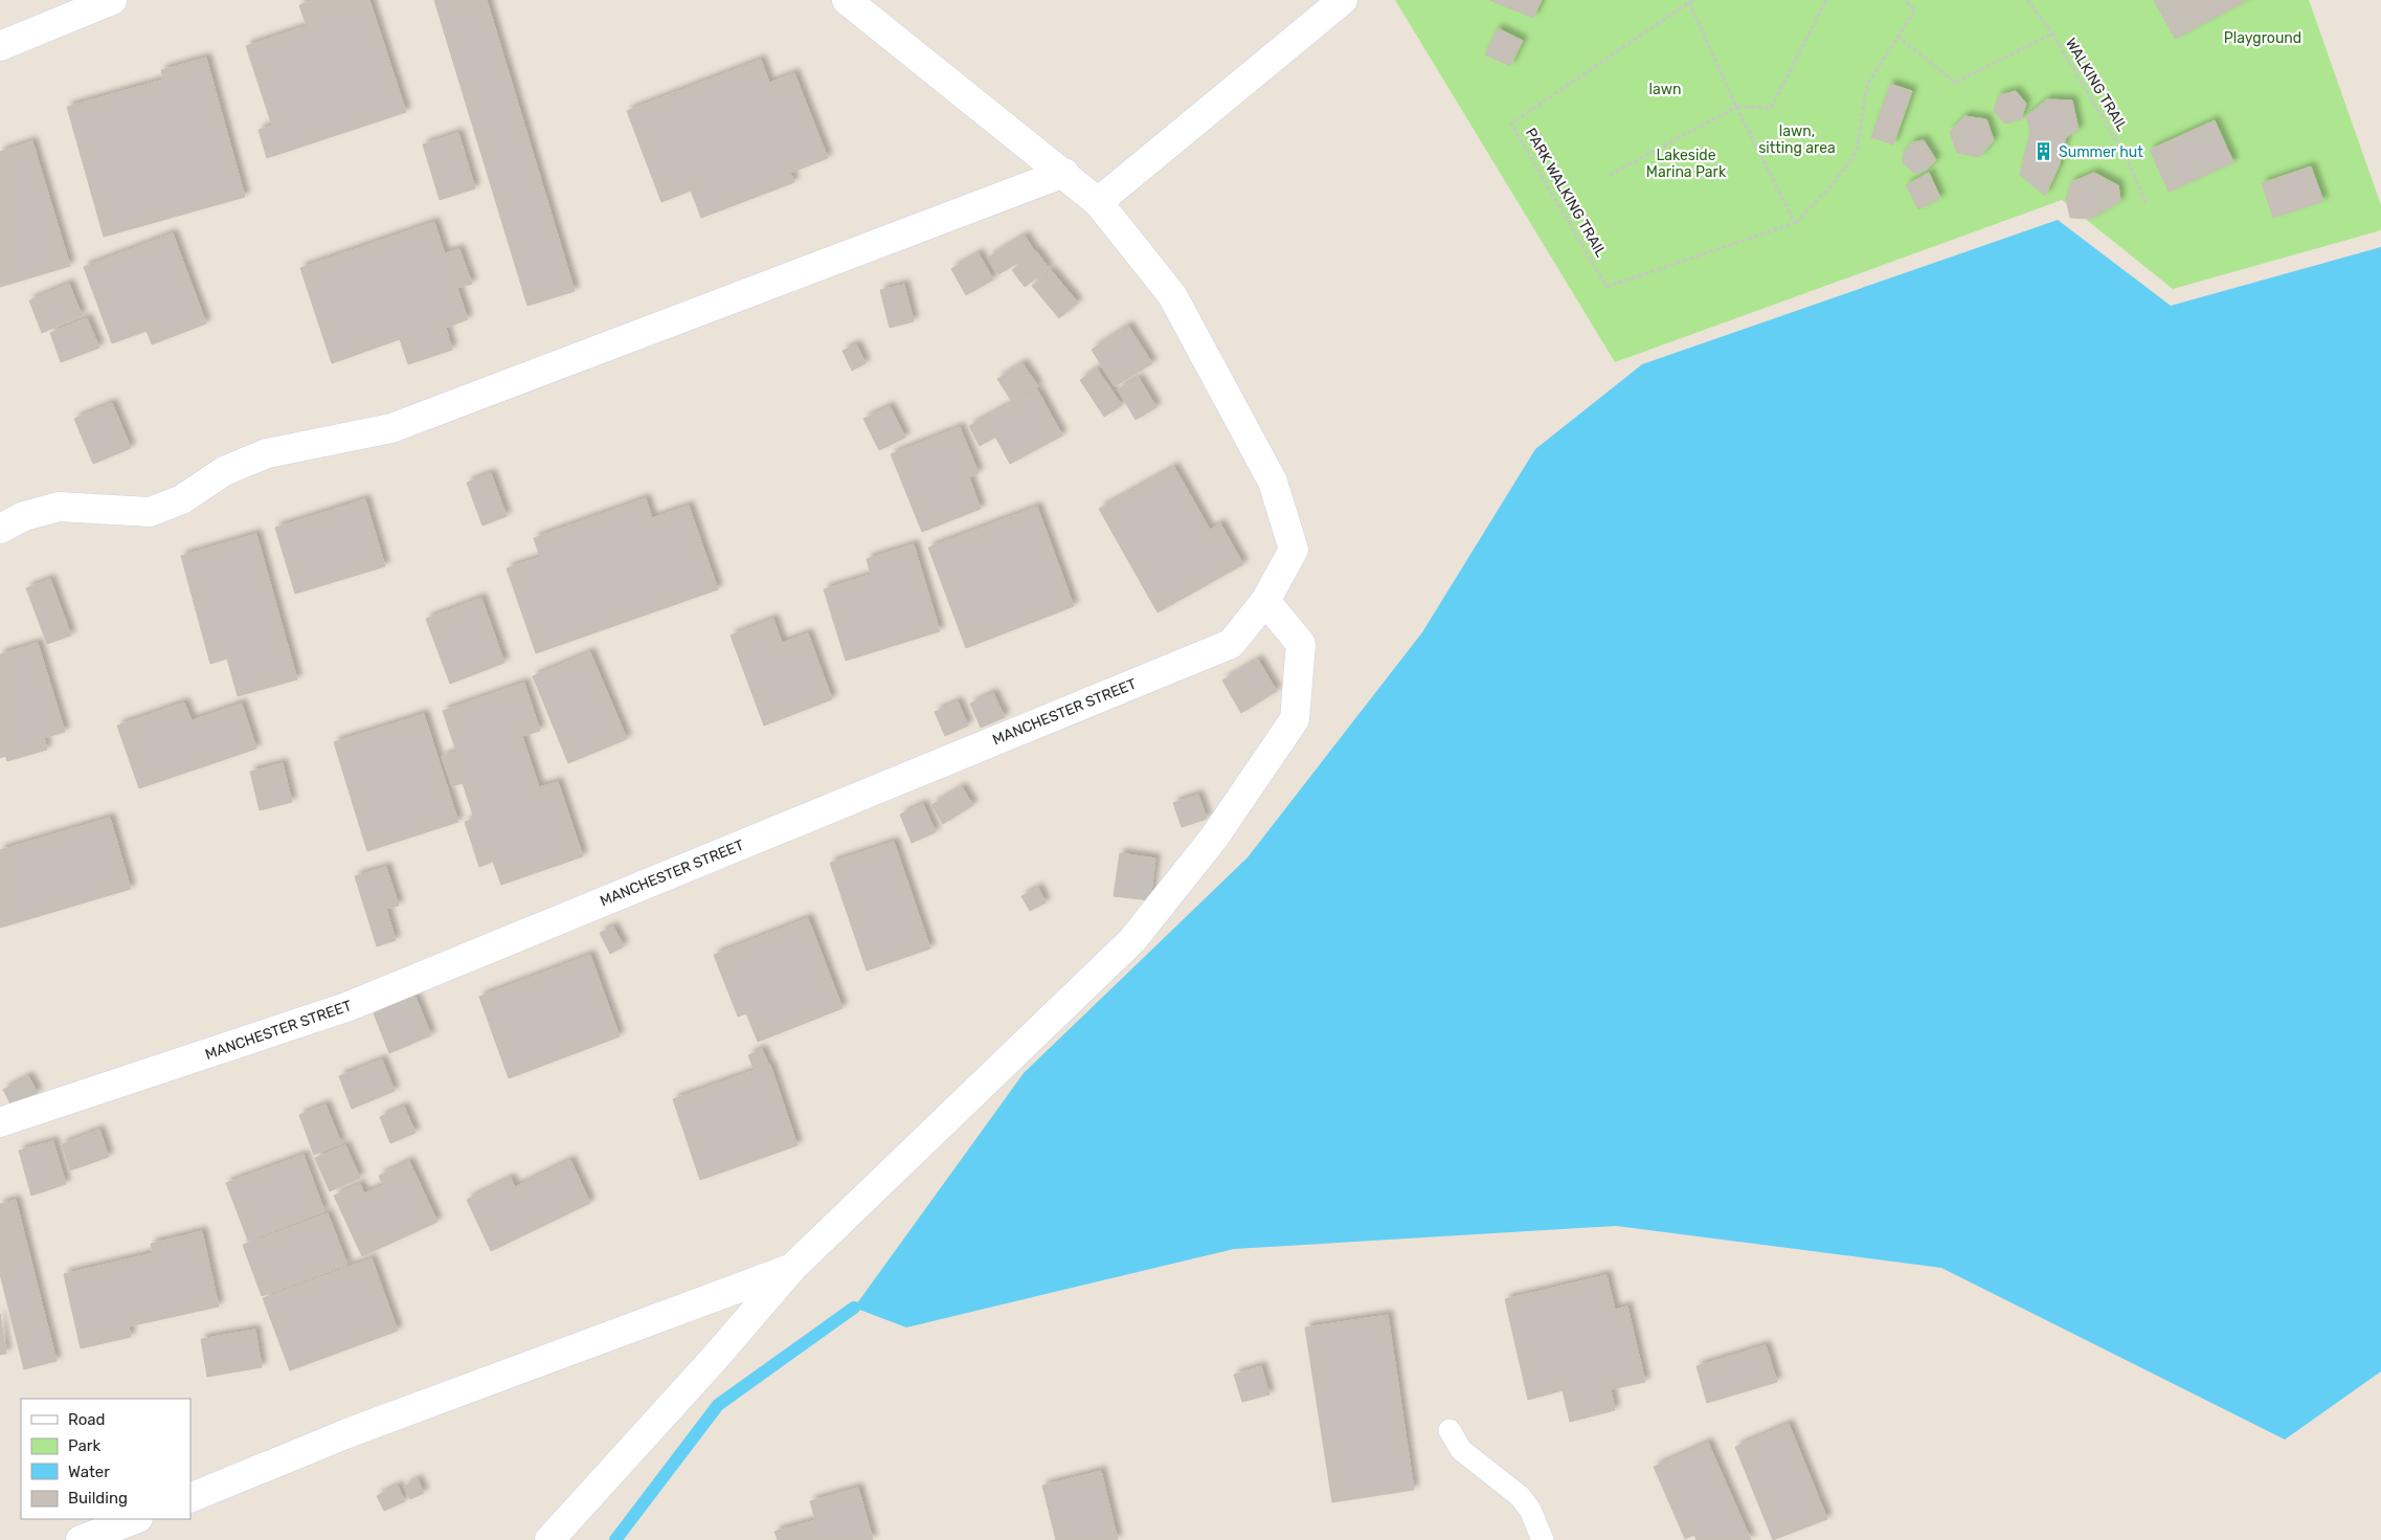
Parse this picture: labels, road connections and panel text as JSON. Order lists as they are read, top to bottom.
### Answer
{
  "streets": {
    "street": ["MANCHESTER STREET"],
    "path": ["WALKING TRAIL", "PARK WALKING TRAIL"]
  },
  "crossings": [
    ["WALKING TRAIL", "PARK WALKING TRAIL"]
  ],
  "parks": [
    "Playground",
    "lawn",
    "lawn, sitting area",
    "Lakeside Marina Park"
  ],
  "places": {
    "building": ["Summer hut"]
  },
  "legend": [
    "Road",
    "Park",
    "Water",
    "Building"
  ]
}
